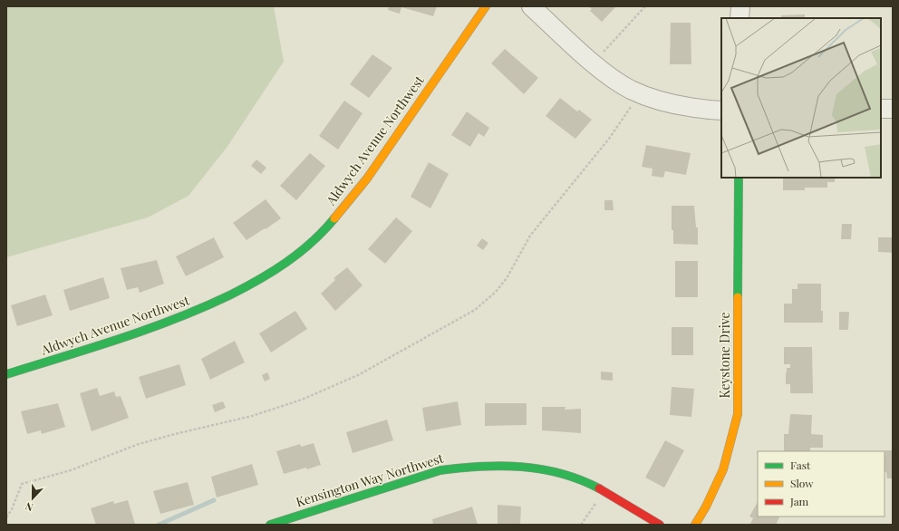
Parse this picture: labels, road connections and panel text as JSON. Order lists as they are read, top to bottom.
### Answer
{
  "streets": {
    "street": ["Aldwych Avenue Northwest", "Keystone Drive", "Kensington Way Northwest"]
  },
  "legend": ["Fast", "Slow", "Jam"],
  "north": "bottom"
}
